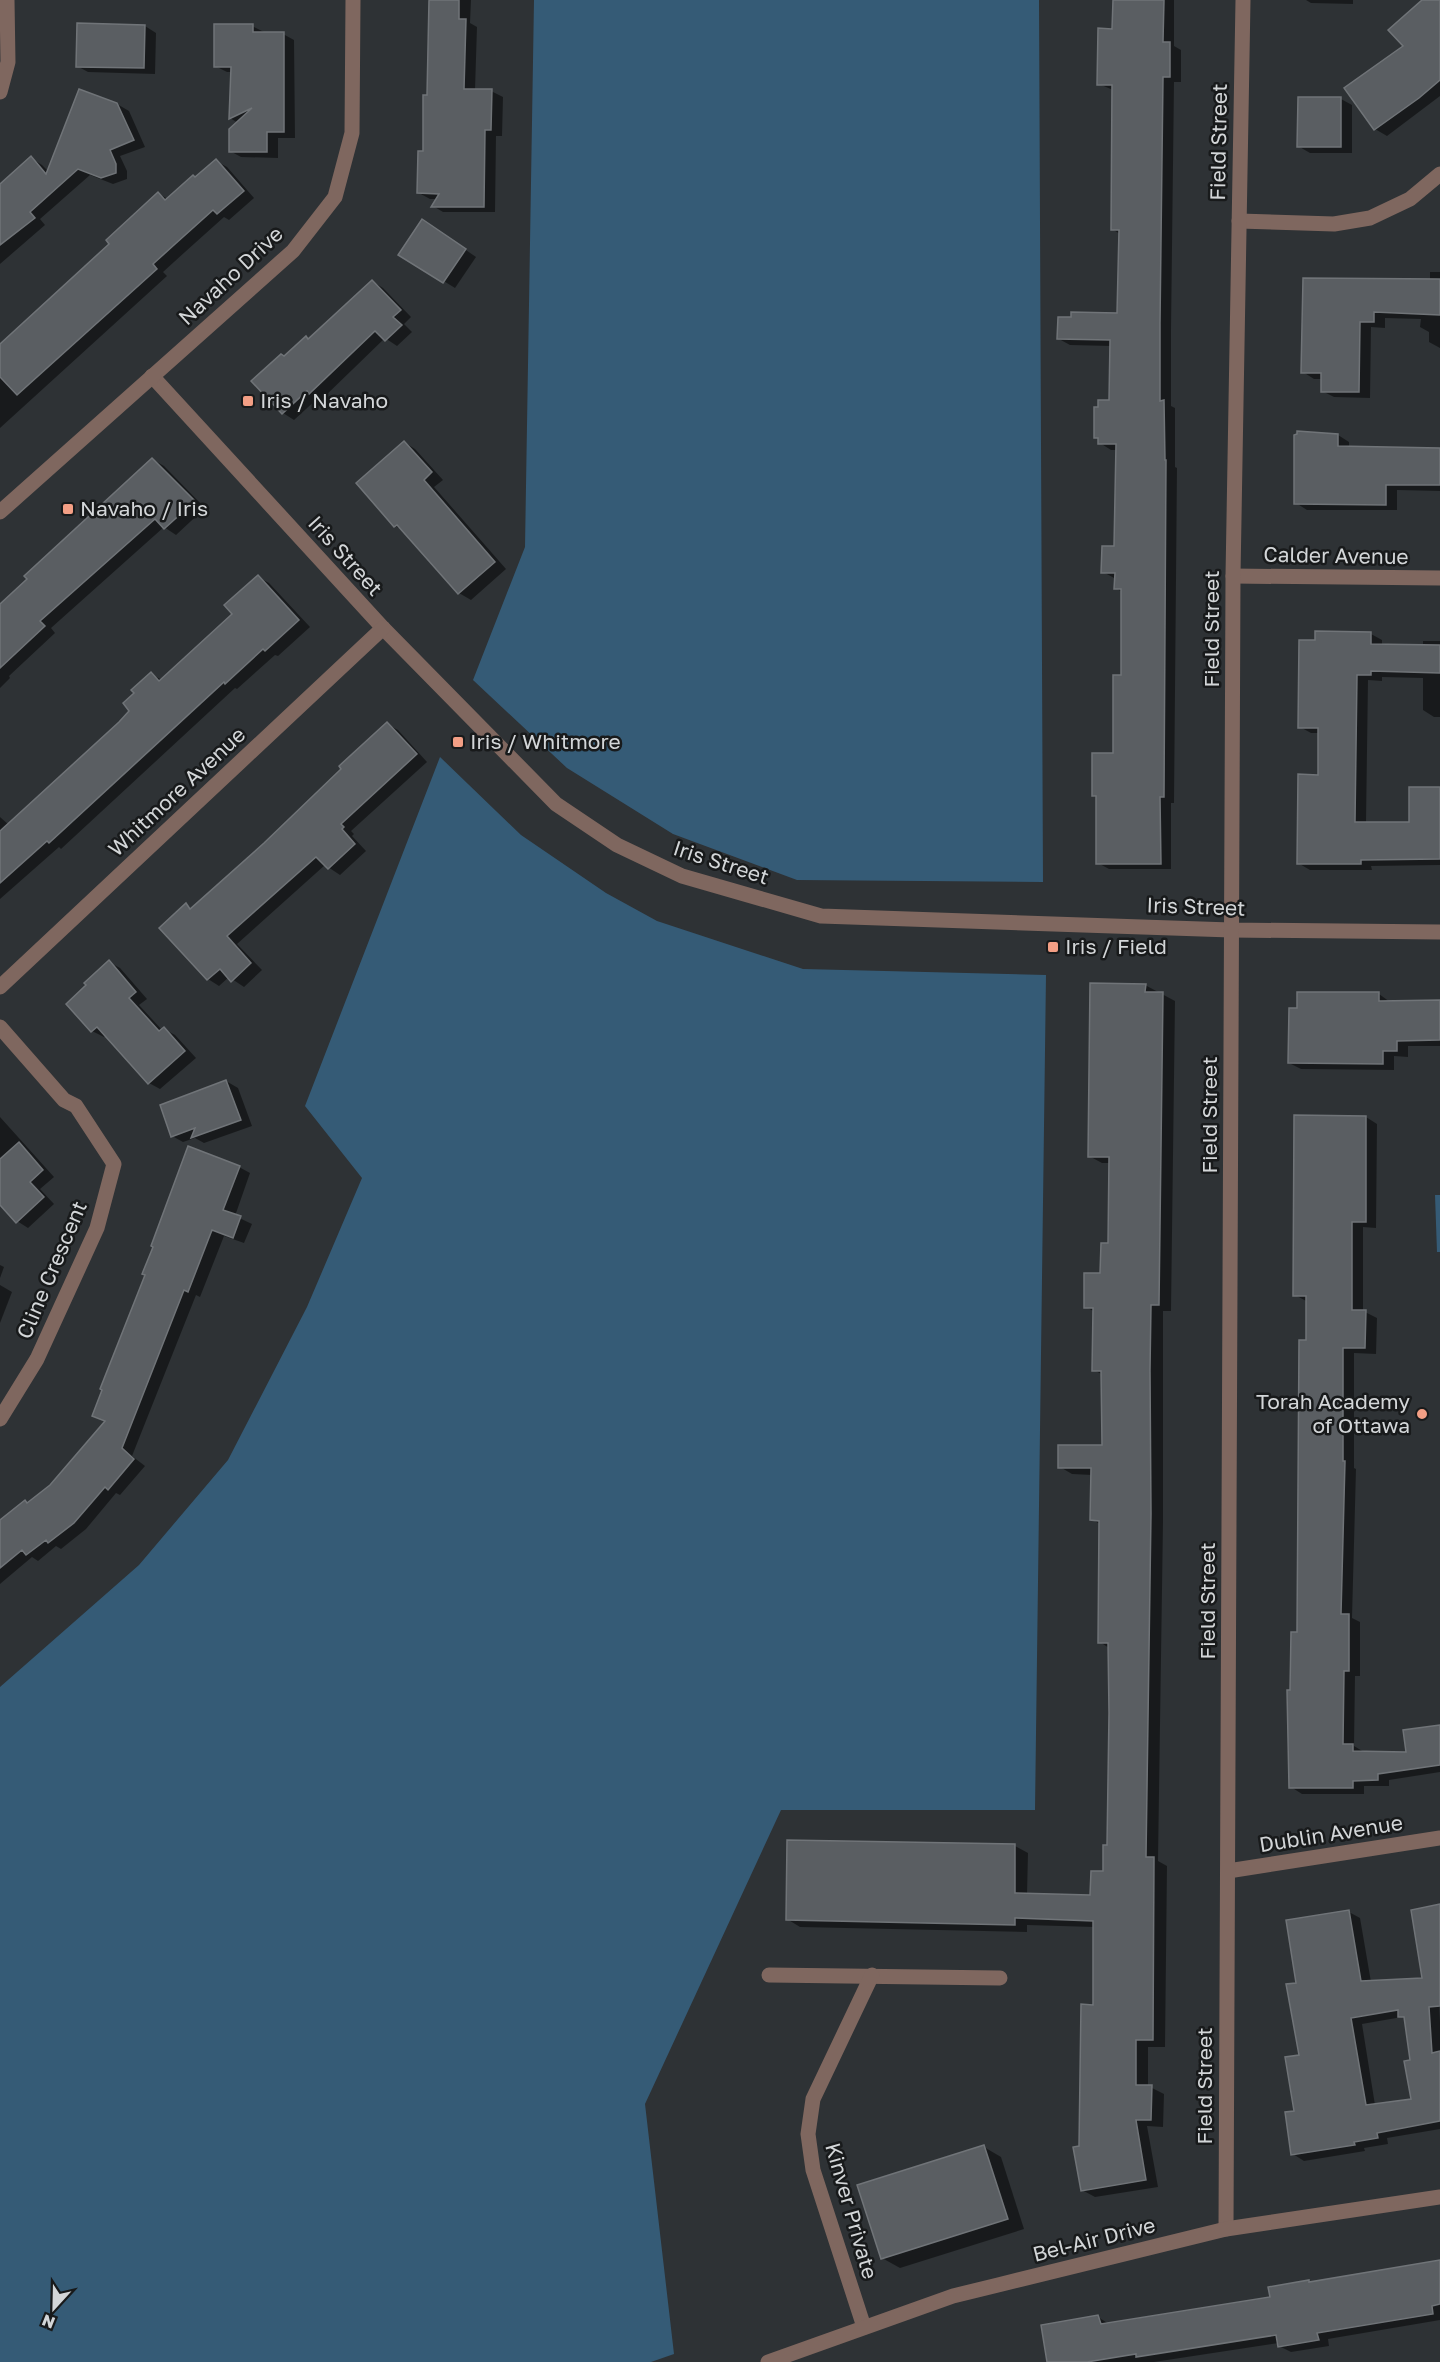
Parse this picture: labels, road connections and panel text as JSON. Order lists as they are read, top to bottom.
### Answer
{
  "streets": {
    "street": [
      "Field Street",
      "Navaho Drive",
      "Iris Street",
      "Calder Avenue",
      "Whitmore Avenue",
      "Cline Crescent",
      "Dublin Avenue",
      "Kinver Private",
      "Bel-Air Drive"
    ]
  },
  "crossings": [
    ["Field Street", "Iris Street"],
    ["Field Street", "Calder Avenue"],
    ["Field Street", "Dublin Avenue"],
    ["Field Street", "Bel-Air Drive"],
    ["Navaho Drive", "Iris Street"],
    ["Iris Street", "Whitmore Avenue"],
    ["Kinver Private", "Bel-Air Drive"]
  ],
  "places": {
    "transit": [
      "Iris / Navaho",
      "Navaho / Iris",
      "Iris / Whitmore",
      "Iris / Field"
    ],
    "other": ["Torah Academy of Ottawa"]
  },
  "north": "bottom"
}
